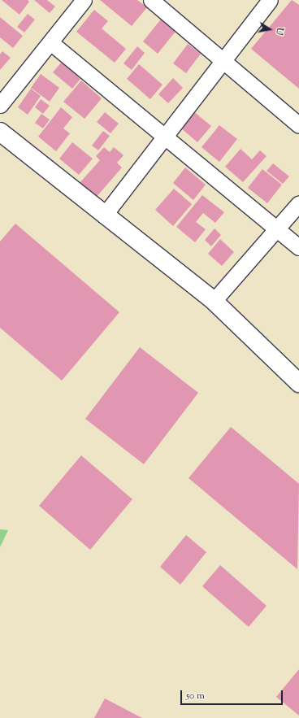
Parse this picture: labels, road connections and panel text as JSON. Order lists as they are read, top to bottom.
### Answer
{
  "scale_bar": "50 m",
  "north": "right"
}
